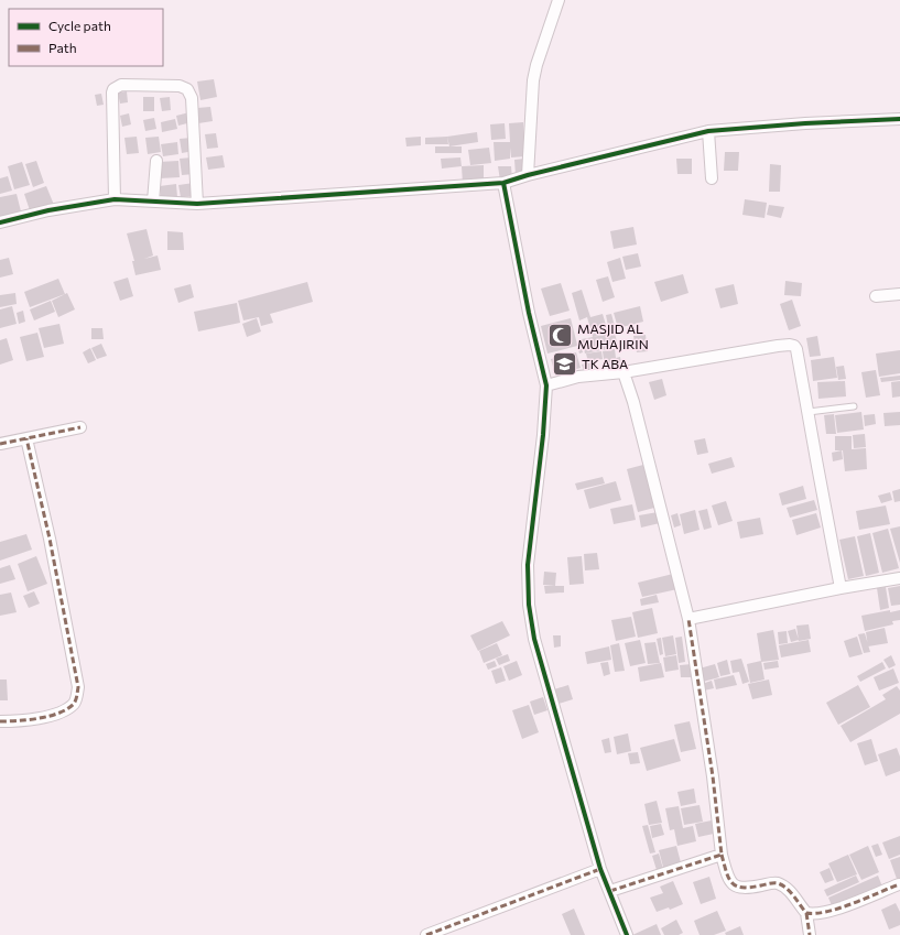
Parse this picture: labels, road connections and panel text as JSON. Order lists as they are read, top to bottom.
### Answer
{
  "places": {
    "mosque": ["MASJID AL MUHAJIRIN"],
    "school or university": ["TK ABA"]
  },
  "legend": ["Cycle path", "Path"]
}
